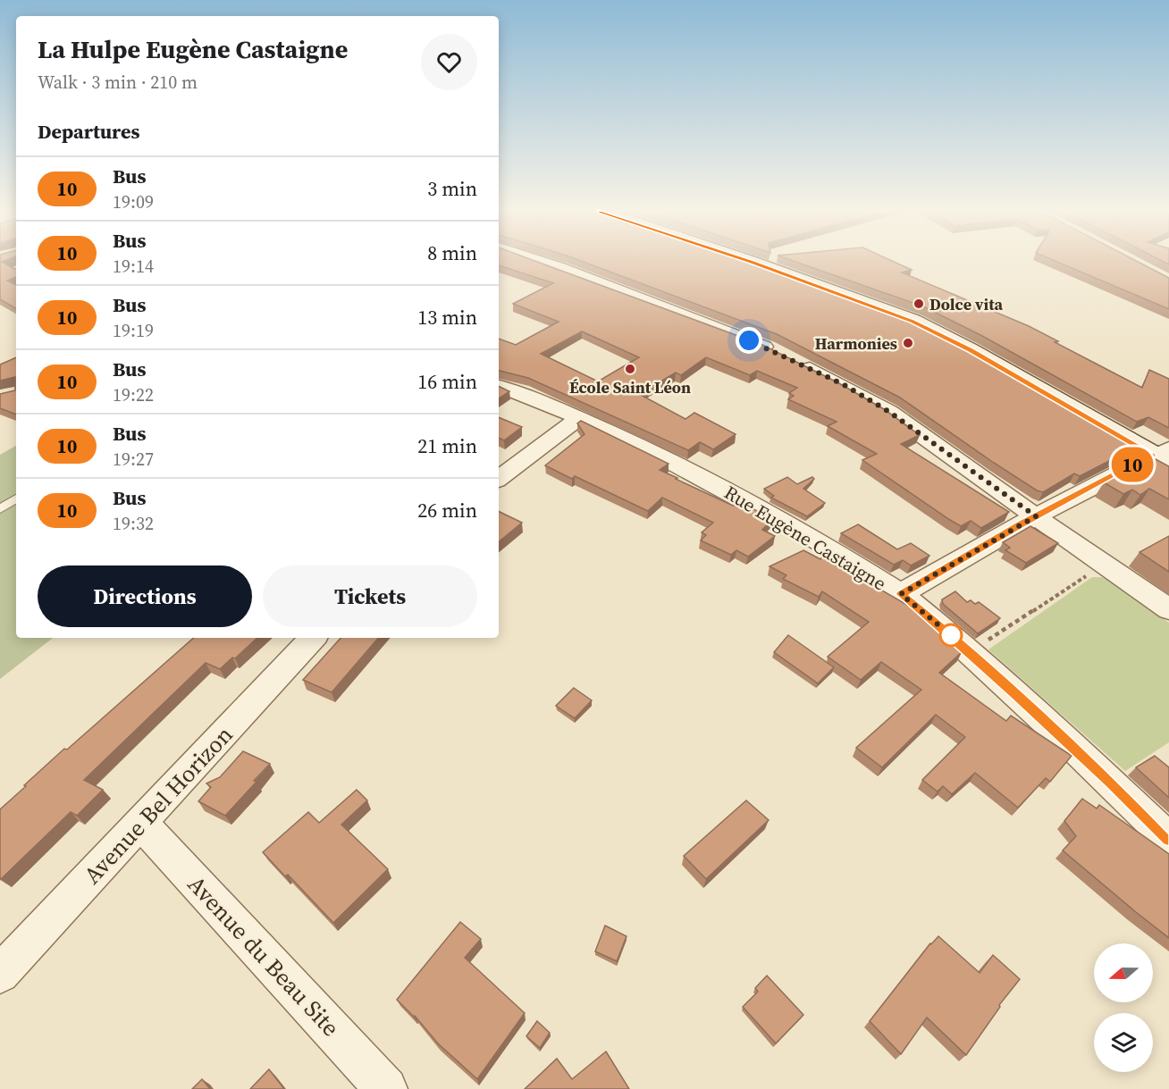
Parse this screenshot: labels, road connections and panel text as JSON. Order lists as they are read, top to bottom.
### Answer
{
  "streets": {
    "street": ["Rue Eugène Castaigne", "Avenue Bel Horizon", "Avenue du Beau Site"]
  },
  "crossings": [
    ["Avenue Bel Horizon", "Avenue du Beau Site"]
  ],
  "places": ["Dolce vita", "Harmonies", "École Saint Léon"],
  "lines": ["bus line 10"],
  "north": "left",
  "page": {
    "on_map": "10",
    "heading": [
      ["La Hulpe Eugène Castaigne", "Walk · 3 min · 210 m"],
      "Departures"
    ],
    "list": [
      {
        "mark": "10",
        "name": "Bus",
        "note": "19:09",
        "value": "3 min"
      },
      {
        "mark": "10",
        "name": "Bus",
        "note": "19:14",
        "value": "8 min"
      },
      {
        "mark": "10",
        "name": "Bus",
        "note": "19:19",
        "value": "13 min"
      },
      {
        "mark": "10",
        "name": "Bus",
        "note": "19:22",
        "value": "16 min"
      },
      {
        "mark": "10",
        "name": "Bus",
        "note": "19:27",
        "value": "21 min"
      },
      {
        "mark": "10",
        "name": "Bus",
        "note": "19:32",
        "value": "26 min"
      }
    ],
    "buttons": ["Directions", "Tickets"]
  }
}
